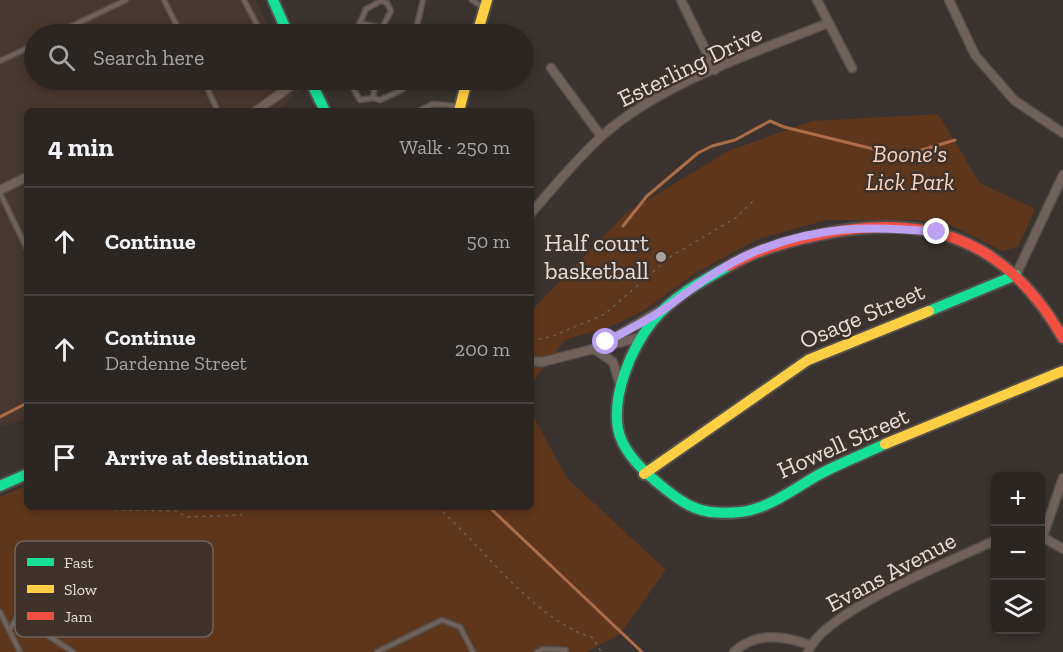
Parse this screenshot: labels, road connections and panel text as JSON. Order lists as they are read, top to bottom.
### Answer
{
  "streets": {
    "street": [
      "Esterling Drive",
      "Osage Street",
      "Howell Street",
      "Evans Avenue"
    ]
  },
  "crossings": [
    ["Osage Street", "Howell Street"]
  ],
  "parks": ["Boone's Lick Park"],
  "places": ["Half court basketball"],
  "legend": ["Fast", "Slow", "Jam"],
  "page": {
    "search": "Search here",
    "heading": ["4 min", "Walk · 250 m"],
    "list": [
      ["Continue", "50 m"],
      ["Continue", "Dardenne Street", "200 m"],
      "Arrive at destination"
    ],
    "map_buttons": ["+", "−"]
  }
}
